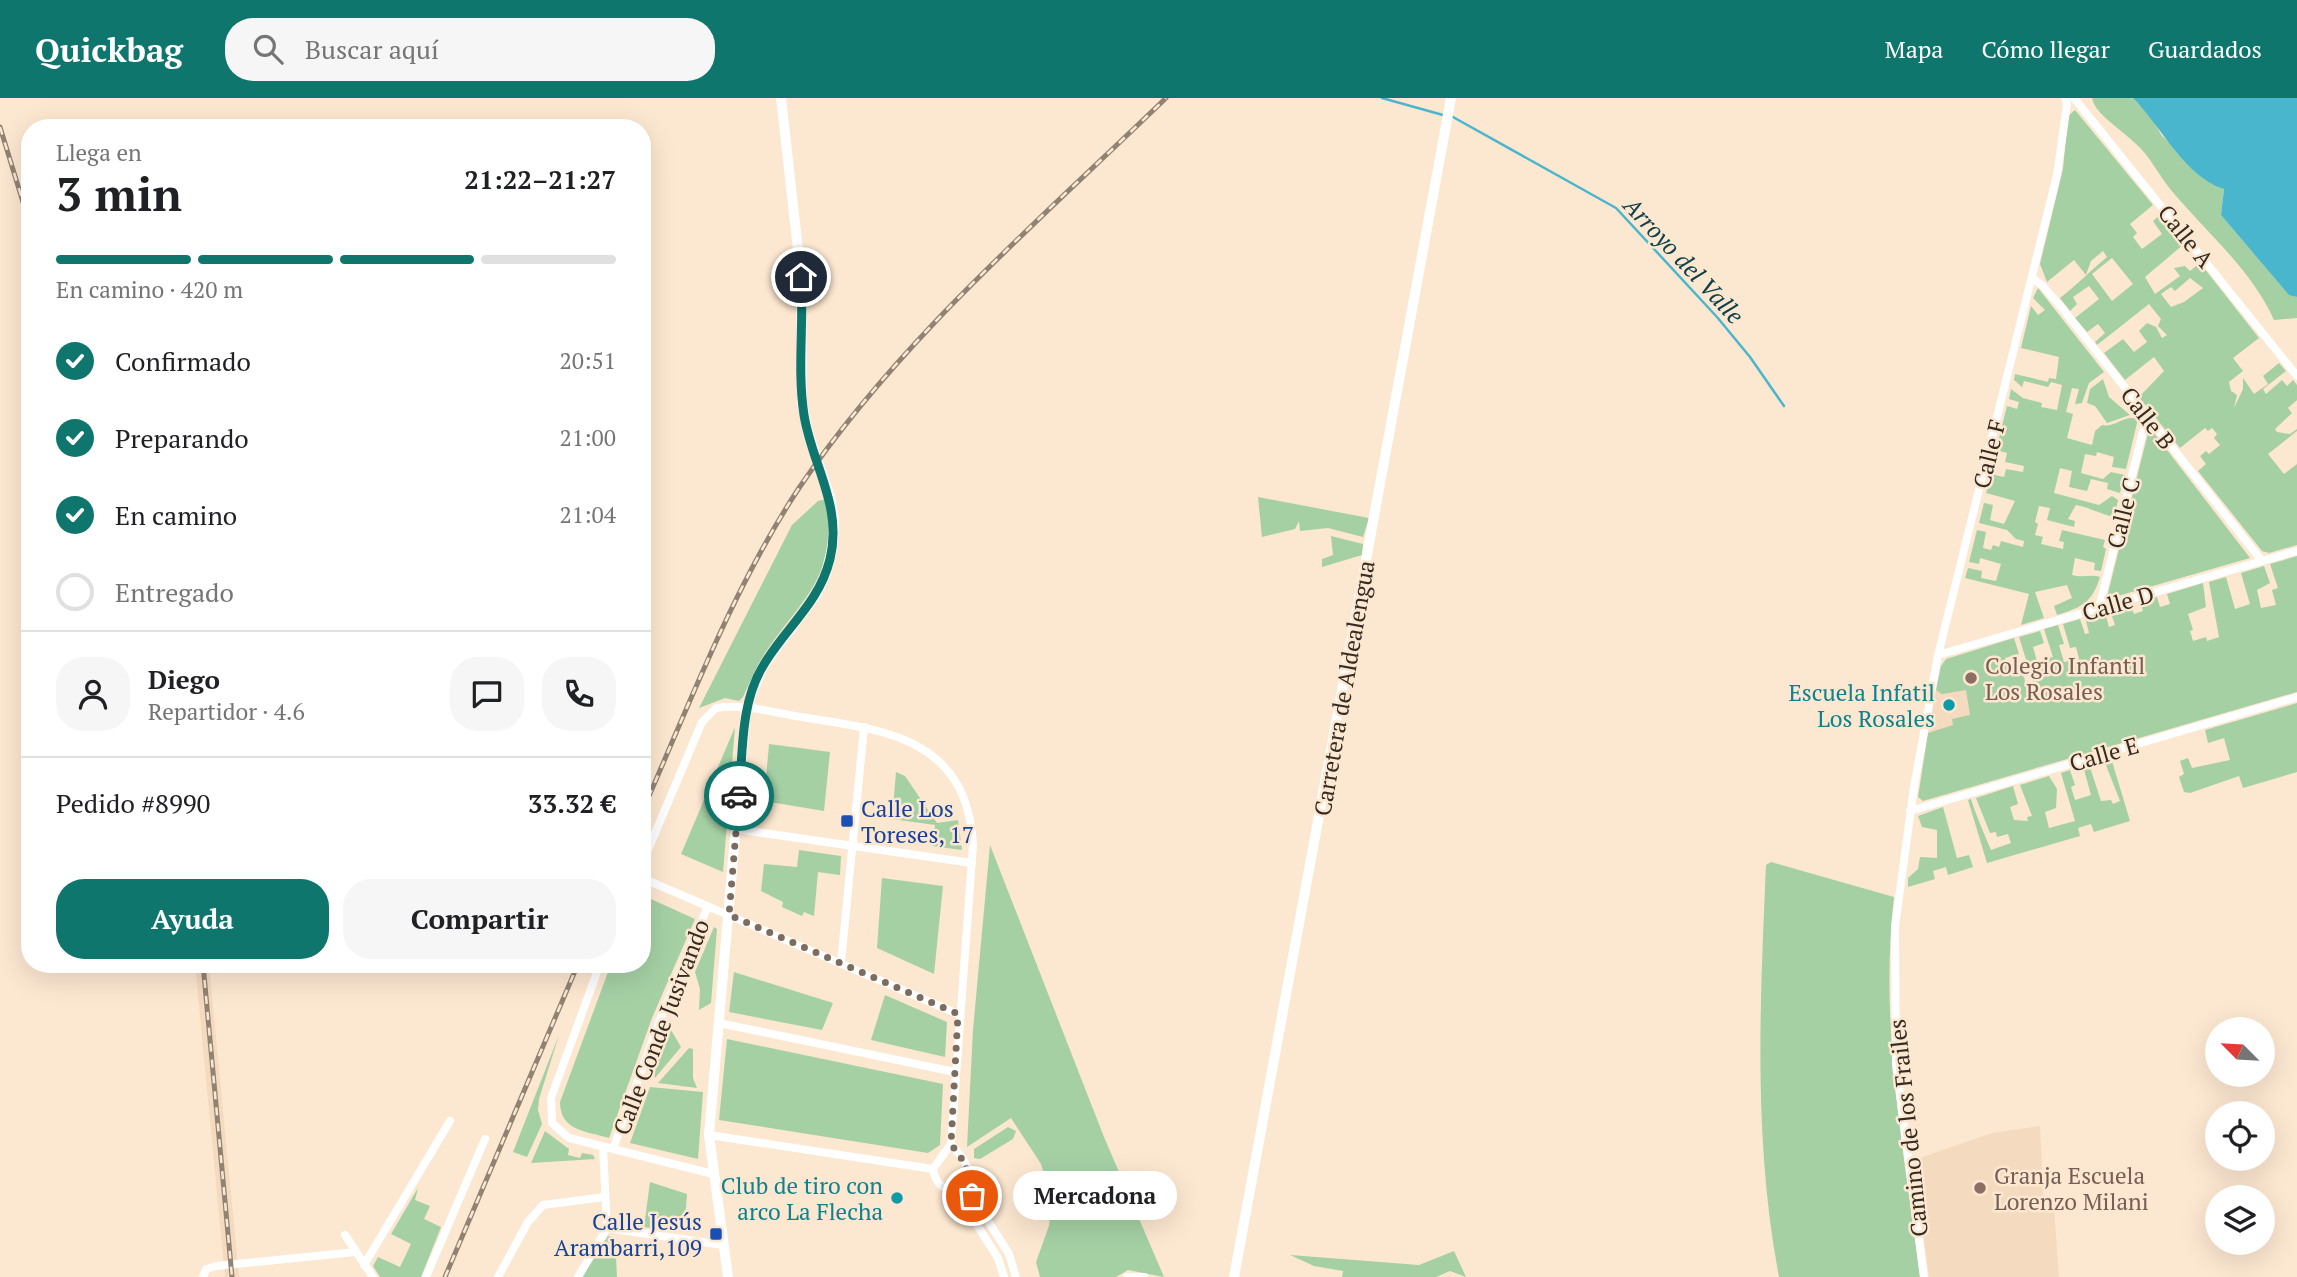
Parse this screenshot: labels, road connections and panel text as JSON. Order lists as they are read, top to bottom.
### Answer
{
  "streets": {
    "street": [
      "Calle A",
      "Calle B",
      "Calle F",
      "Calle C",
      "Calle D",
      "Carretera de Aldealengua",
      "Calle E",
      "Calle Conde Jusivando",
      "Camino de los Frailes"
    ]
  },
  "crossings": [
    ["Calle B", "Calle F"],
    ["Calle B", "Calle C"],
    ["Calle B", "Calle D"],
    ["Calle F", "Calle D"],
    ["Calle F", "Calle E"],
    ["Calle F", "Camino de los Frailes"],
    ["Calle C", "Calle D"],
    ["Calle E", "Camino de los Frailes"]
  ],
  "water": ["Arroyo del Valle"],
  "places": {
    "other": [
      "Colegio Infantil Los Rosales",
      "Escuela Infatil Los Rosales",
      "Granja Escuela Lorenzo Milani",
      "Mercadona",
      "Club de tiro con arco La Flecha"
    ],
    "transit": ["Calle Los Toreses, 17", "Calle Jesús Arambarri,109"]
  },
  "north": "top left",
  "page": {
    "header": "Quickbag",
    "search": "Buscar aquí",
    "nav": ["Mapa", "Cómo llegar", "Guardados"],
    "heading": ["3 min", "Llega en", "21:22–21:27"],
    "panel": [
      "Diego",
      "Repartidor · 4.6",
      "Pedido #8990",
      "33.32 €"
    ],
    "bar": "En camino · 420 m",
    "list": [
      ["Confirmado", "20:51"],
      ["Preparando", "21:00"],
      ["En camino", "21:04"],
      "Entregado"
    ],
    "buttons": ["Ayuda", "Compartir"],
    "bubble": "Mercadona"
  }
}
